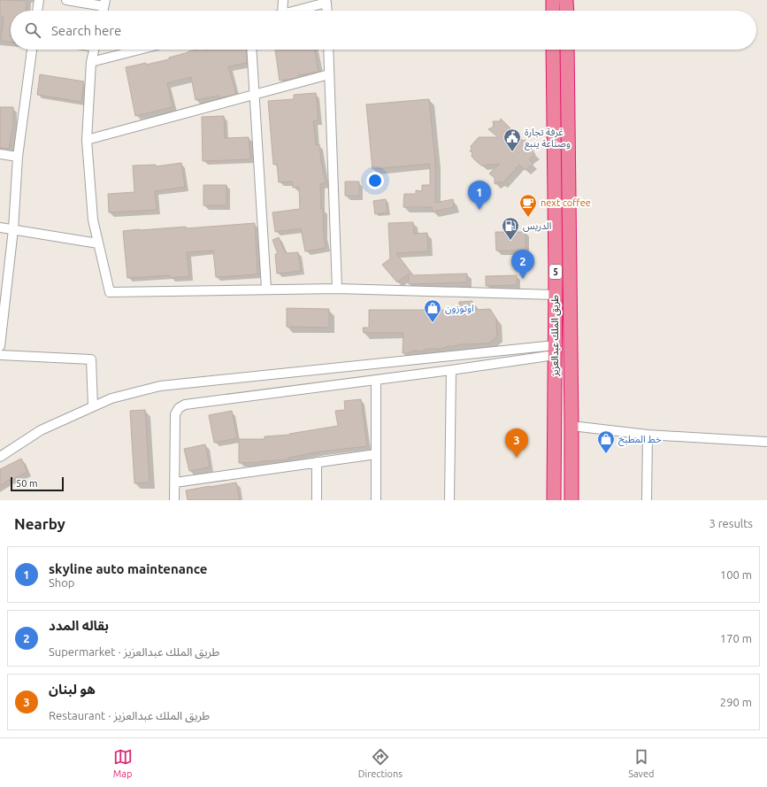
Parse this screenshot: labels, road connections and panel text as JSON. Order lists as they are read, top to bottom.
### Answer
{
  "streets": {
    "highway": ["5", "طريق الملك عبدالعزيز"]
  },
  "places": {
    "public building": ["غرفة تجارة وصناعة ينبع"],
    "cafe": ["next coffee"],
    "fuel station": ["الدريس"],
    "shop": ["اوتوزون", "خط المطبخ"]
  },
  "scale_bar": "50 m",
  "page": {
    "search": "Search here",
    "pins": ["1", "2", "3"],
    "scale": "50 m",
    "heading": ["Nearby", "3 results"],
    "list": [
      {
        "mark": "1",
        "name": "skyline auto maintenance",
        "note": "Shop",
        "value": "100 m"
      },
      {
        "mark": "2",
        "name": "بقاله المدد",
        "note": "Supermarket · طريق الملك عبدالعزيز",
        "value": "170 m"
      },
      {
        "mark": "3",
        "name": "هو لبنان",
        "note": "Restaurant · طريق الملك عبدالعزيز",
        "value": "290 m"
      }
    ],
    "nav": ["Map", "Directions", "Saved"]
  }
}
